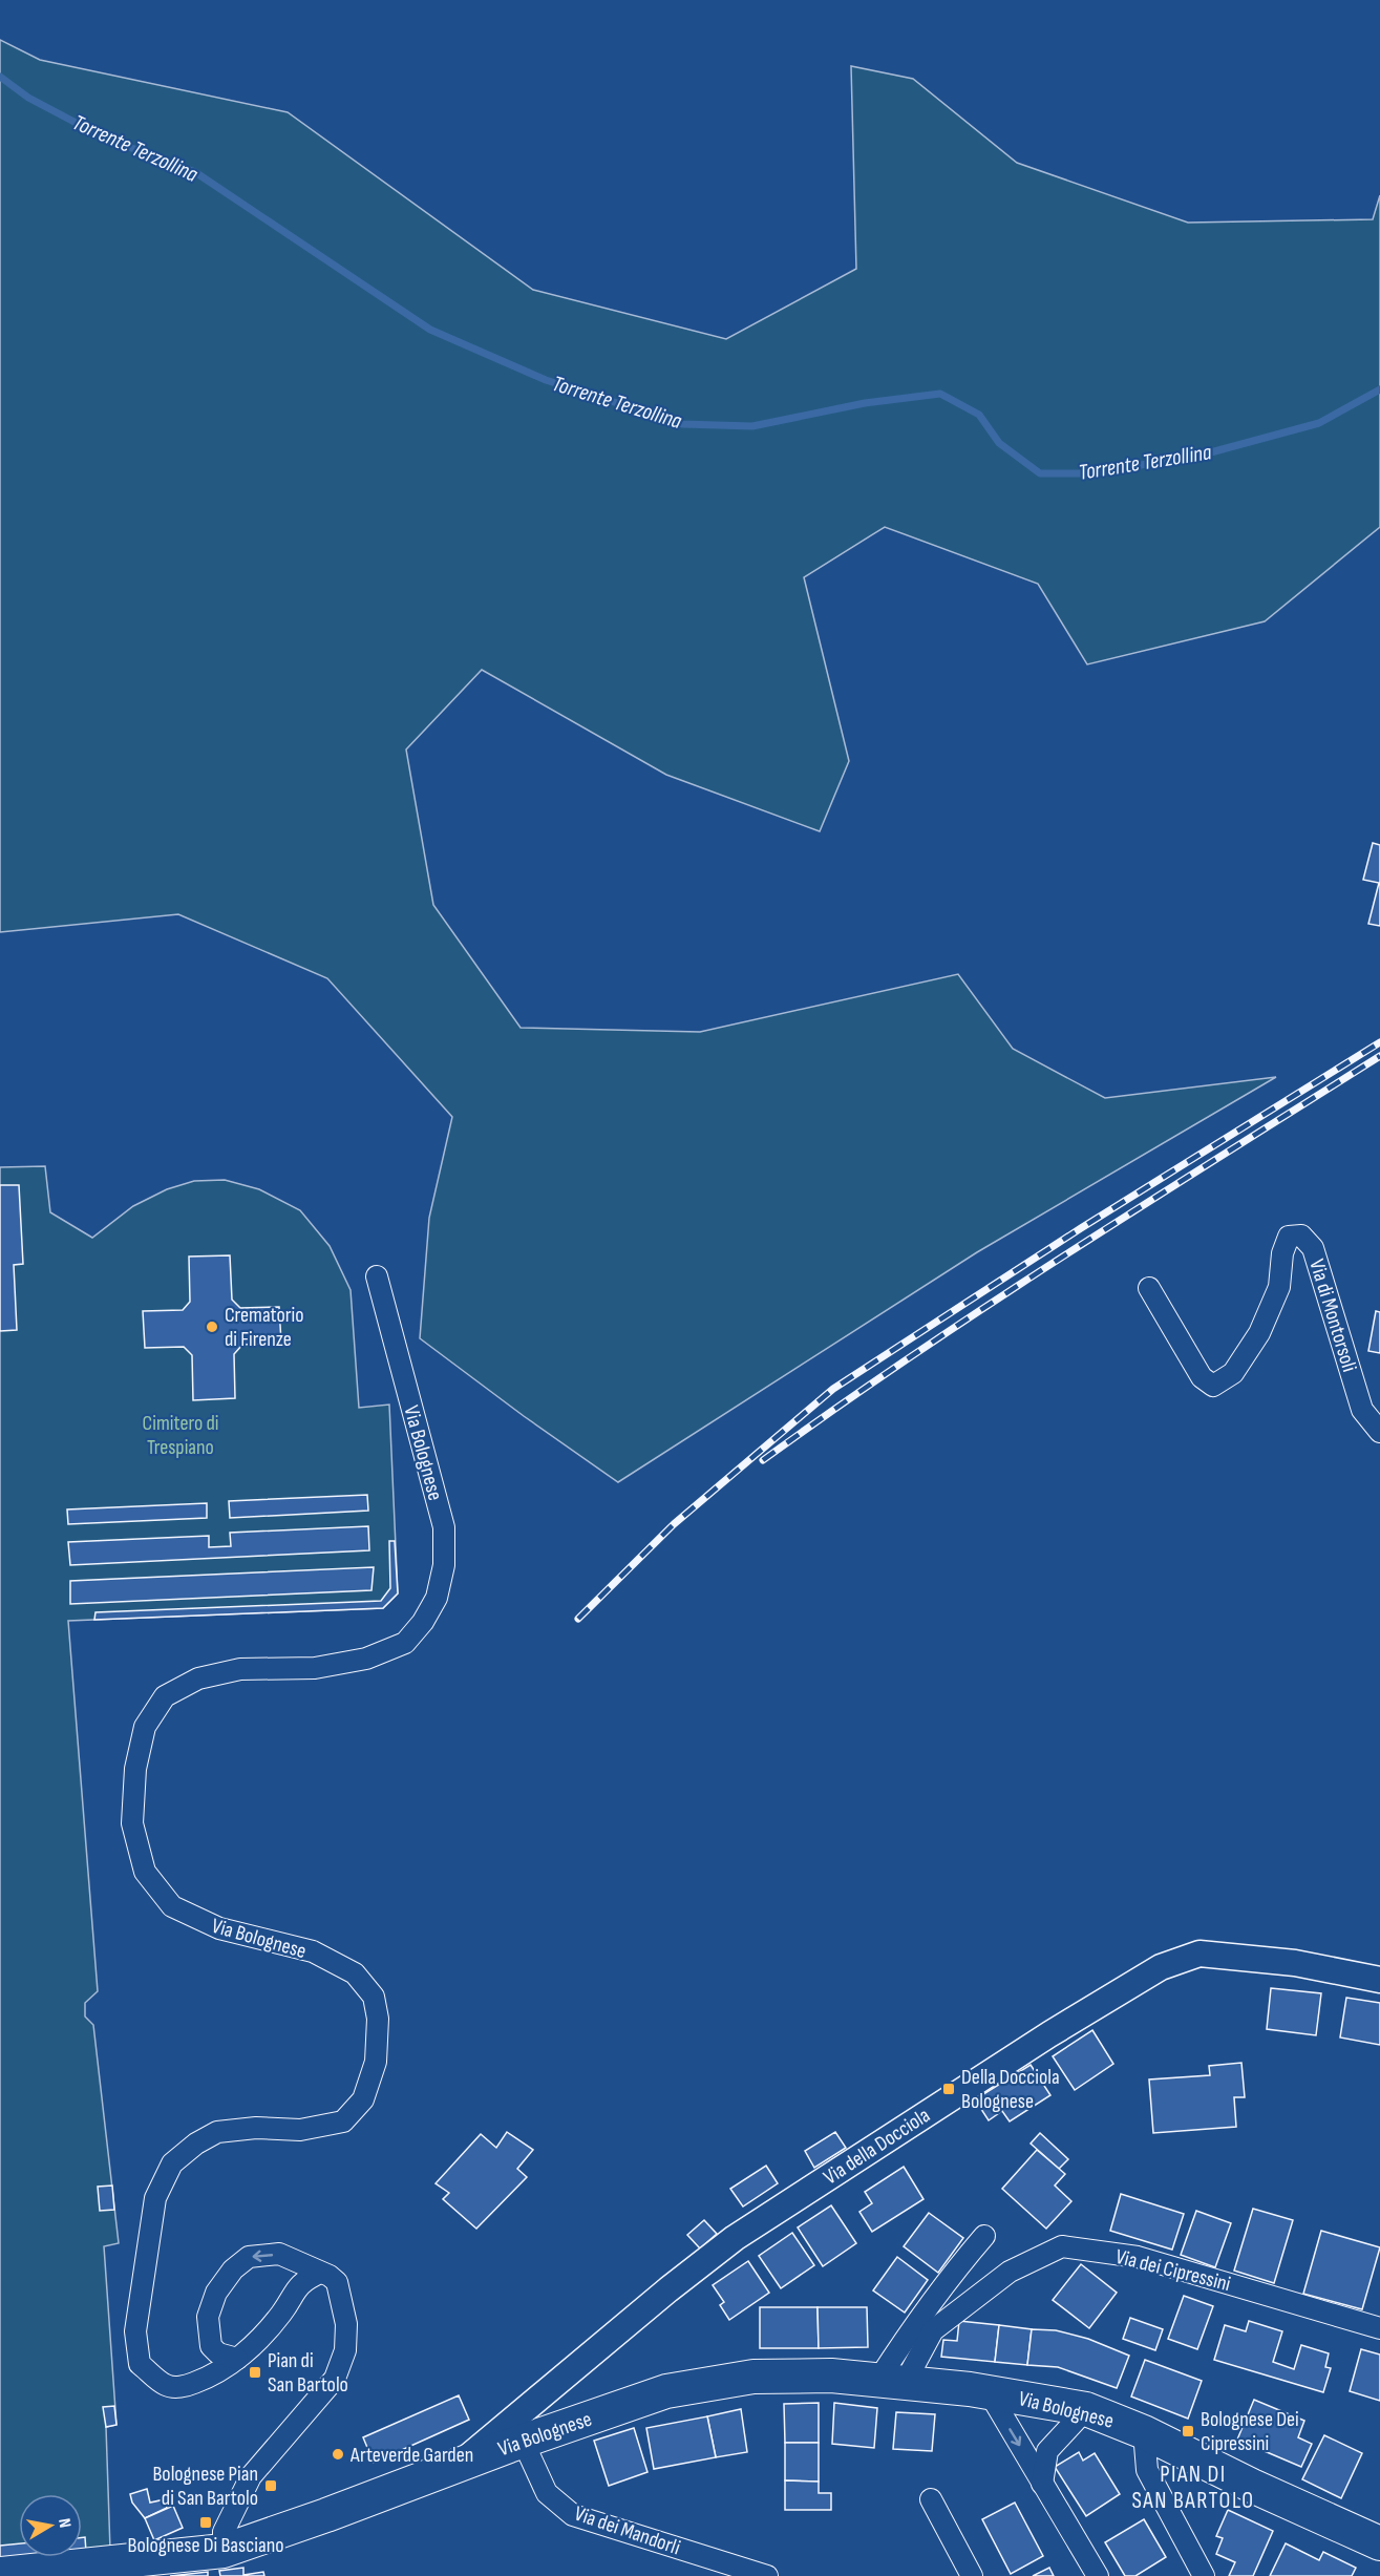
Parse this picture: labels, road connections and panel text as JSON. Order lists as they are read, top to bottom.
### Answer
{
  "streets": {
    "main road": ["Via Bolognese"],
    "street": [
      "Via di Montorsoli",
      "Via della Docciola",
      "Via dei Cipressini",
      "Via dei Mandorli"
    ]
  },
  "crossings": [
    ["Via Bolognese", "Via della Docciola"],
    ["Via Bolognese", "Via dei Cipressini"],
    ["Via Bolognese", "Via dei Mandorli"]
  ],
  "districts": ["PIAN DI SAN BARTOLO"],
  "water": ["Torrente Terzollina"],
  "parks": ["Cimitero di Trespiano"],
  "places": {
    "other": ["Crematorio di Firenze", "Arteverde Garden"],
    "transit": [
      "Della Docciola Bolognese",
      "Pian di San Bartolo",
      "Bolognese Dei Cipressini",
      "Bolognese Pian di San Bartolo",
      "Bolognese Di Basciano"
    ]
  },
  "north": "right"
}
